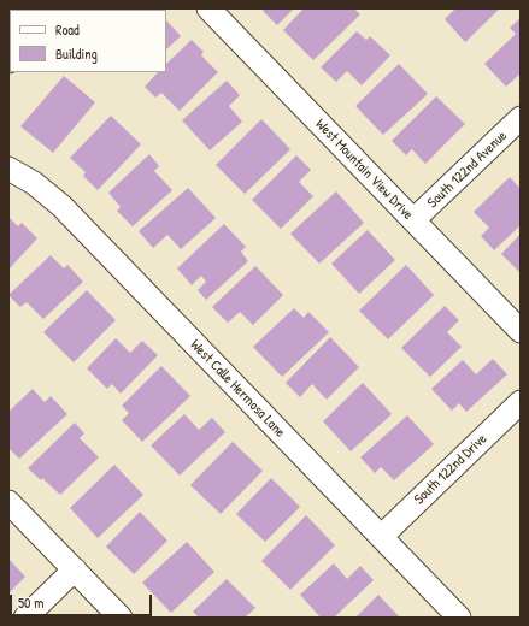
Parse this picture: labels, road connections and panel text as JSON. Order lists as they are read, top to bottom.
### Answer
{
  "streets": {
    "street": [
      "West Mountain View Drive",
      "South 122nd Avenue",
      "West Calle Hermosa Lane",
      "South 122nd Drive"
    ]
  },
  "crossings": [
    ["West Mountain View Drive", "South 122nd Avenue"],
    ["West Calle Hermosa Lane", "South 122nd Drive"]
  ],
  "legend": ["Road", "Building"],
  "scale_bar": "50 m"
}
